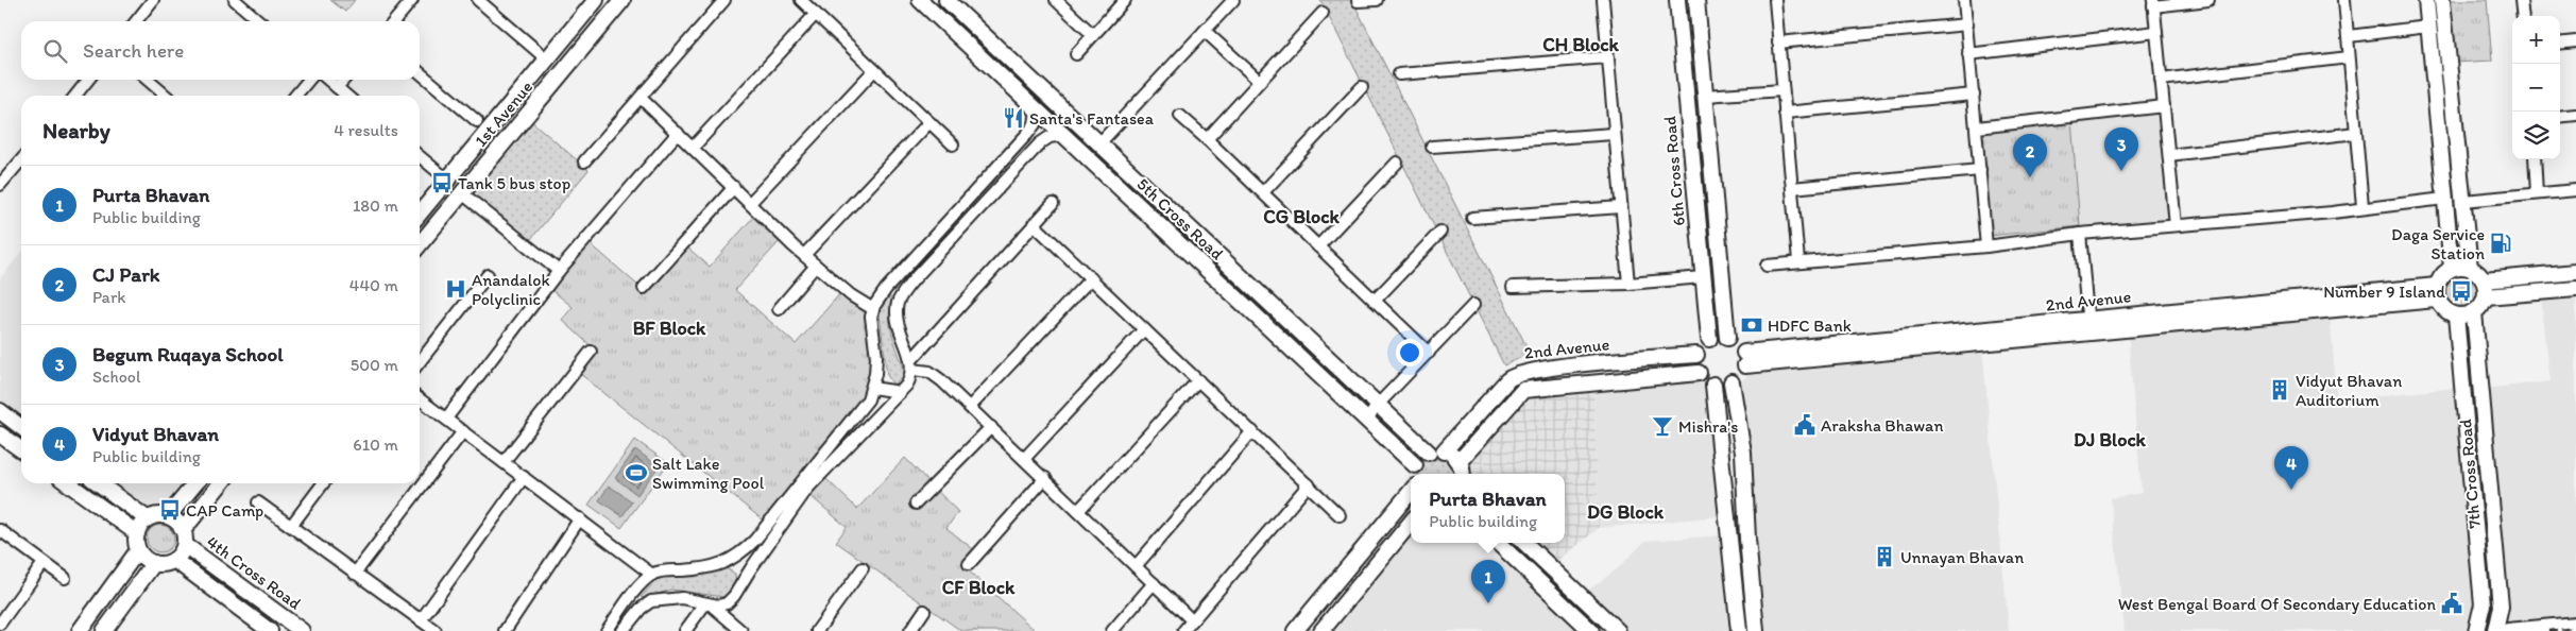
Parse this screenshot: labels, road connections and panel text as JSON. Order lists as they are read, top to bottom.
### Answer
{
  "streets": {
    "street": [
      "1st Avenue",
      "6th Cross Road",
      "5th Cross Road",
      "2nd Avenue",
      "7th Cross Road",
      "4th Cross Road"
    ]
  },
  "crossings": [
    ["6th Cross Road", "2nd Avenue"],
    ["2nd Avenue", "7th Cross Road"]
  ],
  "districts": [
    "CH Block",
    "CG Block",
    "BF Block",
    "DJ Block",
    "DG Block",
    "CF Block"
  ],
  "places": {
    "restaurant": ["Santa's Fantasea"],
    "bus stop": ["Tank 5 bus stop", "Number 9 Island", "CAP Camp"],
    "fuel station": ["Daga Service Station"],
    "hospital": ["Anandalok Polyclinic"],
    "bank": ["HDFC Bank"],
    "building": ["Vidyut Bhavan Auditorium", "Unnayan Bhavan"],
    "public building": ["Araksha Bhawan", "West Bengal Board Of Secondary Education"],
    "bar": ["Mishra's"],
    "sports": ["Salt Lake Swimming Pool"]
  },
  "page": {
    "map_buttons": ["+", "−"],
    "search": "Search here",
    "heading": ["Nearby", "4 results"],
    "pins": [
      "3",
      "2",
      "4",
      "1"
    ],
    "list": [
      {
        "mark": "1",
        "name": "Purta Bhavan",
        "note": "Public building",
        "value": "180 m"
      },
      {
        "mark": "2",
        "name": "CJ Park",
        "note": "Park",
        "value": "440 m"
      },
      {
        "mark": "3",
        "name": "Begum Ruqaya School",
        "note": "School",
        "value": "500 m"
      },
      {
        "mark": "4",
        "name": "Vidyut Bhavan",
        "note": "Public building",
        "value": "610 m"
      }
    ],
    "popup": ["Purta Bhavan", "Public building"]
  }
}
